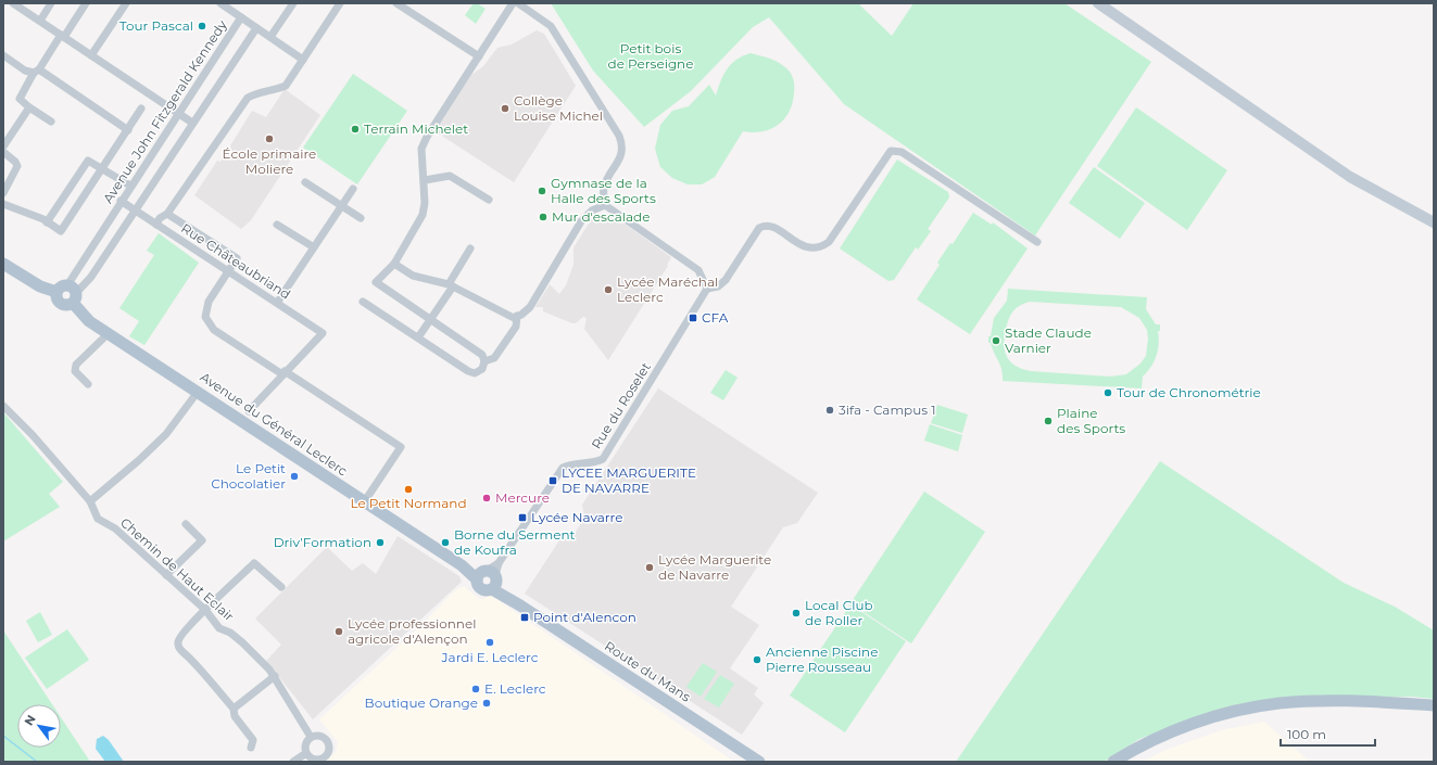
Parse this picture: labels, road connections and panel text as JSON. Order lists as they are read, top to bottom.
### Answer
{
  "streets": {
    "main road": ["Avenue du Général Leclerc", "Route du Mans"],
    "street": [
      "Avenue John Fitzgerald Kennedy",
      "Rue Châteaubriand",
      "Rue du Roselet",
      "Chemin de Haut Eclair"
    ]
  },
  "crossings": [
    ["Avenue John Fitzgerald Kennedy", "Rue Châteaubriand"],
    ["Avenue John Fitzgerald Kennedy", "Avenue du Général Leclerc"],
    ["Rue du Roselet", "Avenue du Général Leclerc"],
    ["Rue du Roselet", "Route du Mans"],
    ["Avenue du Général Leclerc", "Route du Mans"]
  ],
  "parks": ["Petit bois de Perseigne"],
  "places": {
    "other": [
      "Tour Pascal",
      "Collège Louise Michel",
      "Terrain Michelet",
      "École primaire Moliere",
      "Gymnase de la Halle des Sports",
      "Mur d'escalade",
      "Lycée Maréchal Leclerc",
      "Stade Claude Varnier",
      "Tour de Chronométrie",
      "3ifa - Campus 1",
      "Plaine des Sports",
      "Le Petit Chocolatier",
      "Le Petit Normand",
      "Mercure",
      "Driv’Formation",
      "Borne du Serment de Koufra",
      "Lycée Marguerite de Navarre",
      "Local Club de Roller",
      "Lycée professionnel agricole d'Alençon",
      "Jardi E. Leclerc",
      "Ancienne Piscine Pierre Rousseau",
      "E. Leclerc",
      "Boutique Orange"
    ],
    "transit": [
      "CFA",
      "LYCEE MARGUERITE DE NAVARRE",
      "Lycée Navarre",
      "Point d'Alencon"
    ]
  },
  "scale_bar": "100 m",
  "north": "top left"
}
